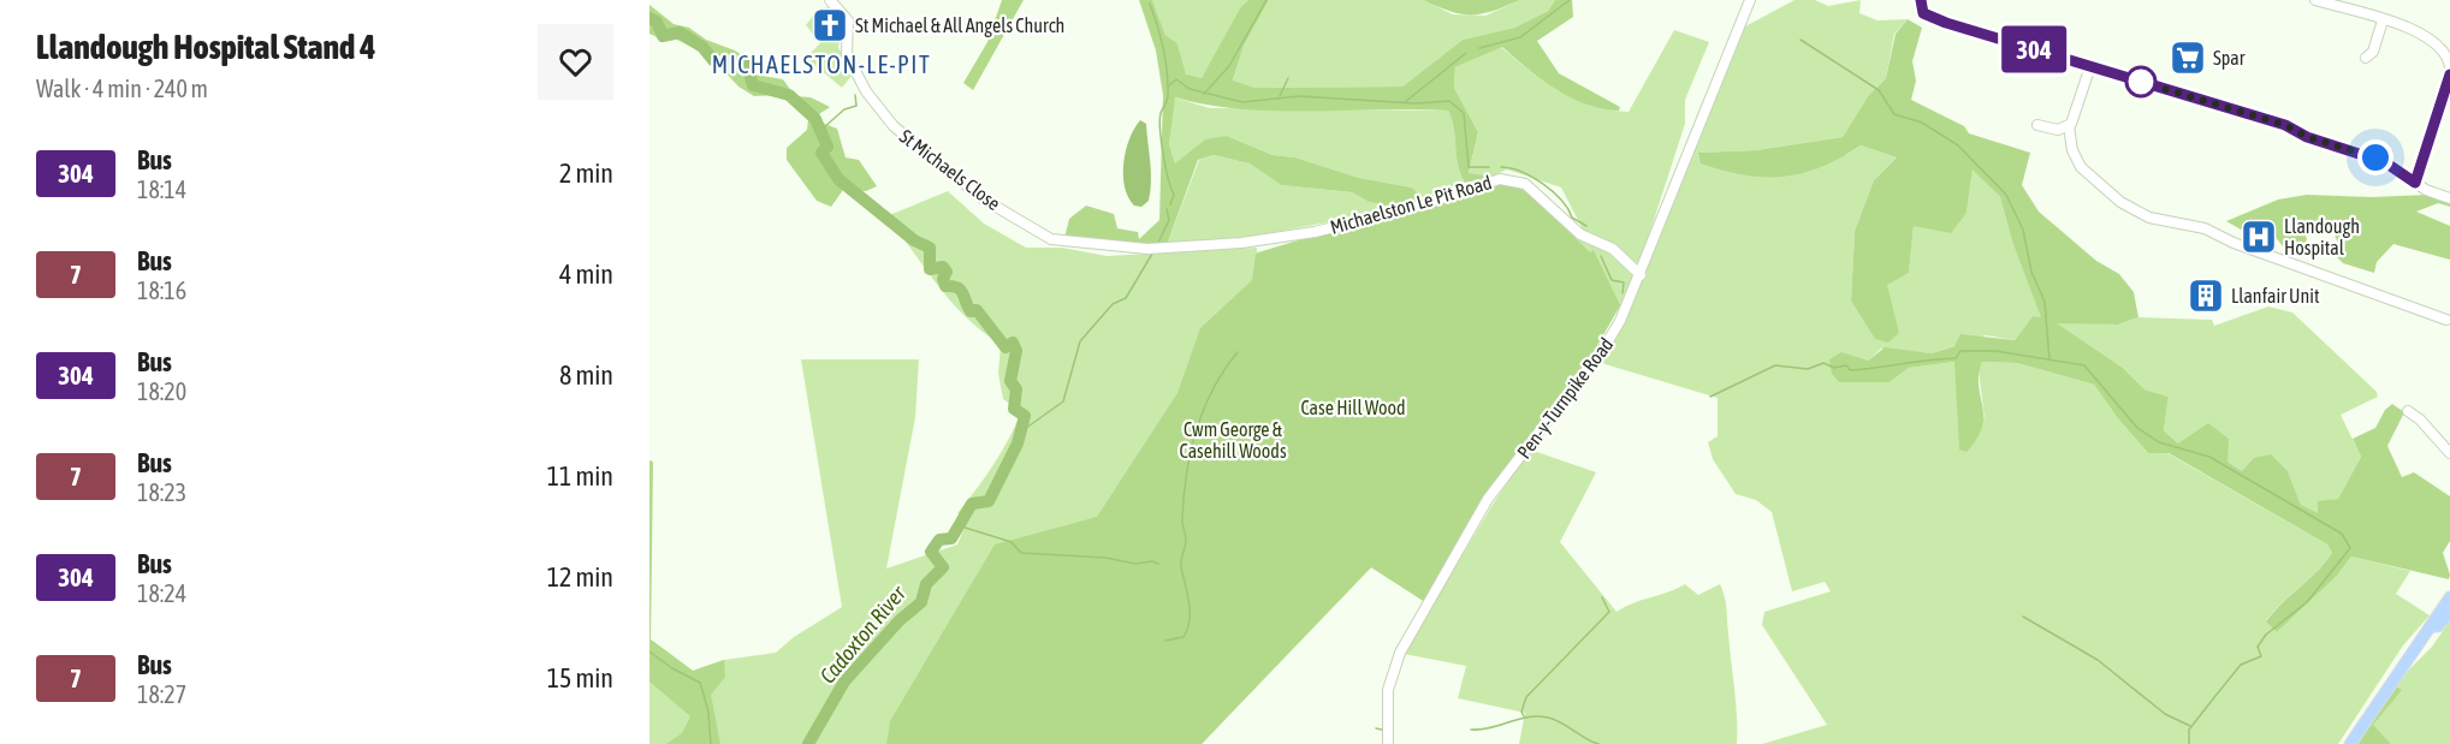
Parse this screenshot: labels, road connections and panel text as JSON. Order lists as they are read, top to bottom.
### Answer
{
  "streets": {
    "street": ["St Michaels Close", "Michaelston Le Pit Road", "Pen-y-Turnpike Road"]
  },
  "crossings": [
    ["St Michaels Close", "Michaelston Le Pit Road"],
    ["Michaelston Le Pit Road", "Pen-y-Turnpike Road"]
  ],
  "districts": ["MICHAELSTON-LE-PIT"],
  "water": ["Cadoxton River"],
  "parks": ["Case Hill Wood", "Cwm George & Casehill Woods"],
  "places": {
    "church": ["St Michael & All Angels Church"],
    "supermarket": ["Spar"],
    "hospital": ["Llandough Hospital"],
    "building": ["Llanfair Unit"]
  },
  "lines": ["bus line 304"],
  "page": {
    "heading": ["Llandough Hospital Stand 4", "Walk · 4 min · 240 m"],
    "on_map": "304",
    "list": [
      {
        "mark": "304",
        "name": "Bus",
        "note": "18:14",
        "value": "2 min"
      },
      {
        "mark": "7",
        "name": "Bus",
        "note": "18:16",
        "value": "4 min"
      },
      {
        "mark": "304",
        "name": "Bus",
        "note": "18:20",
        "value": "8 min"
      },
      {
        "mark": "7",
        "name": "Bus",
        "note": "18:23",
        "value": "11 min"
      },
      {
        "mark": "304",
        "name": "Bus",
        "note": "18:24",
        "value": "12 min"
      },
      {
        "mark": "7",
        "name": "Bus",
        "note": "18:27",
        "value": "15 min"
      }
    ]
  }
}
